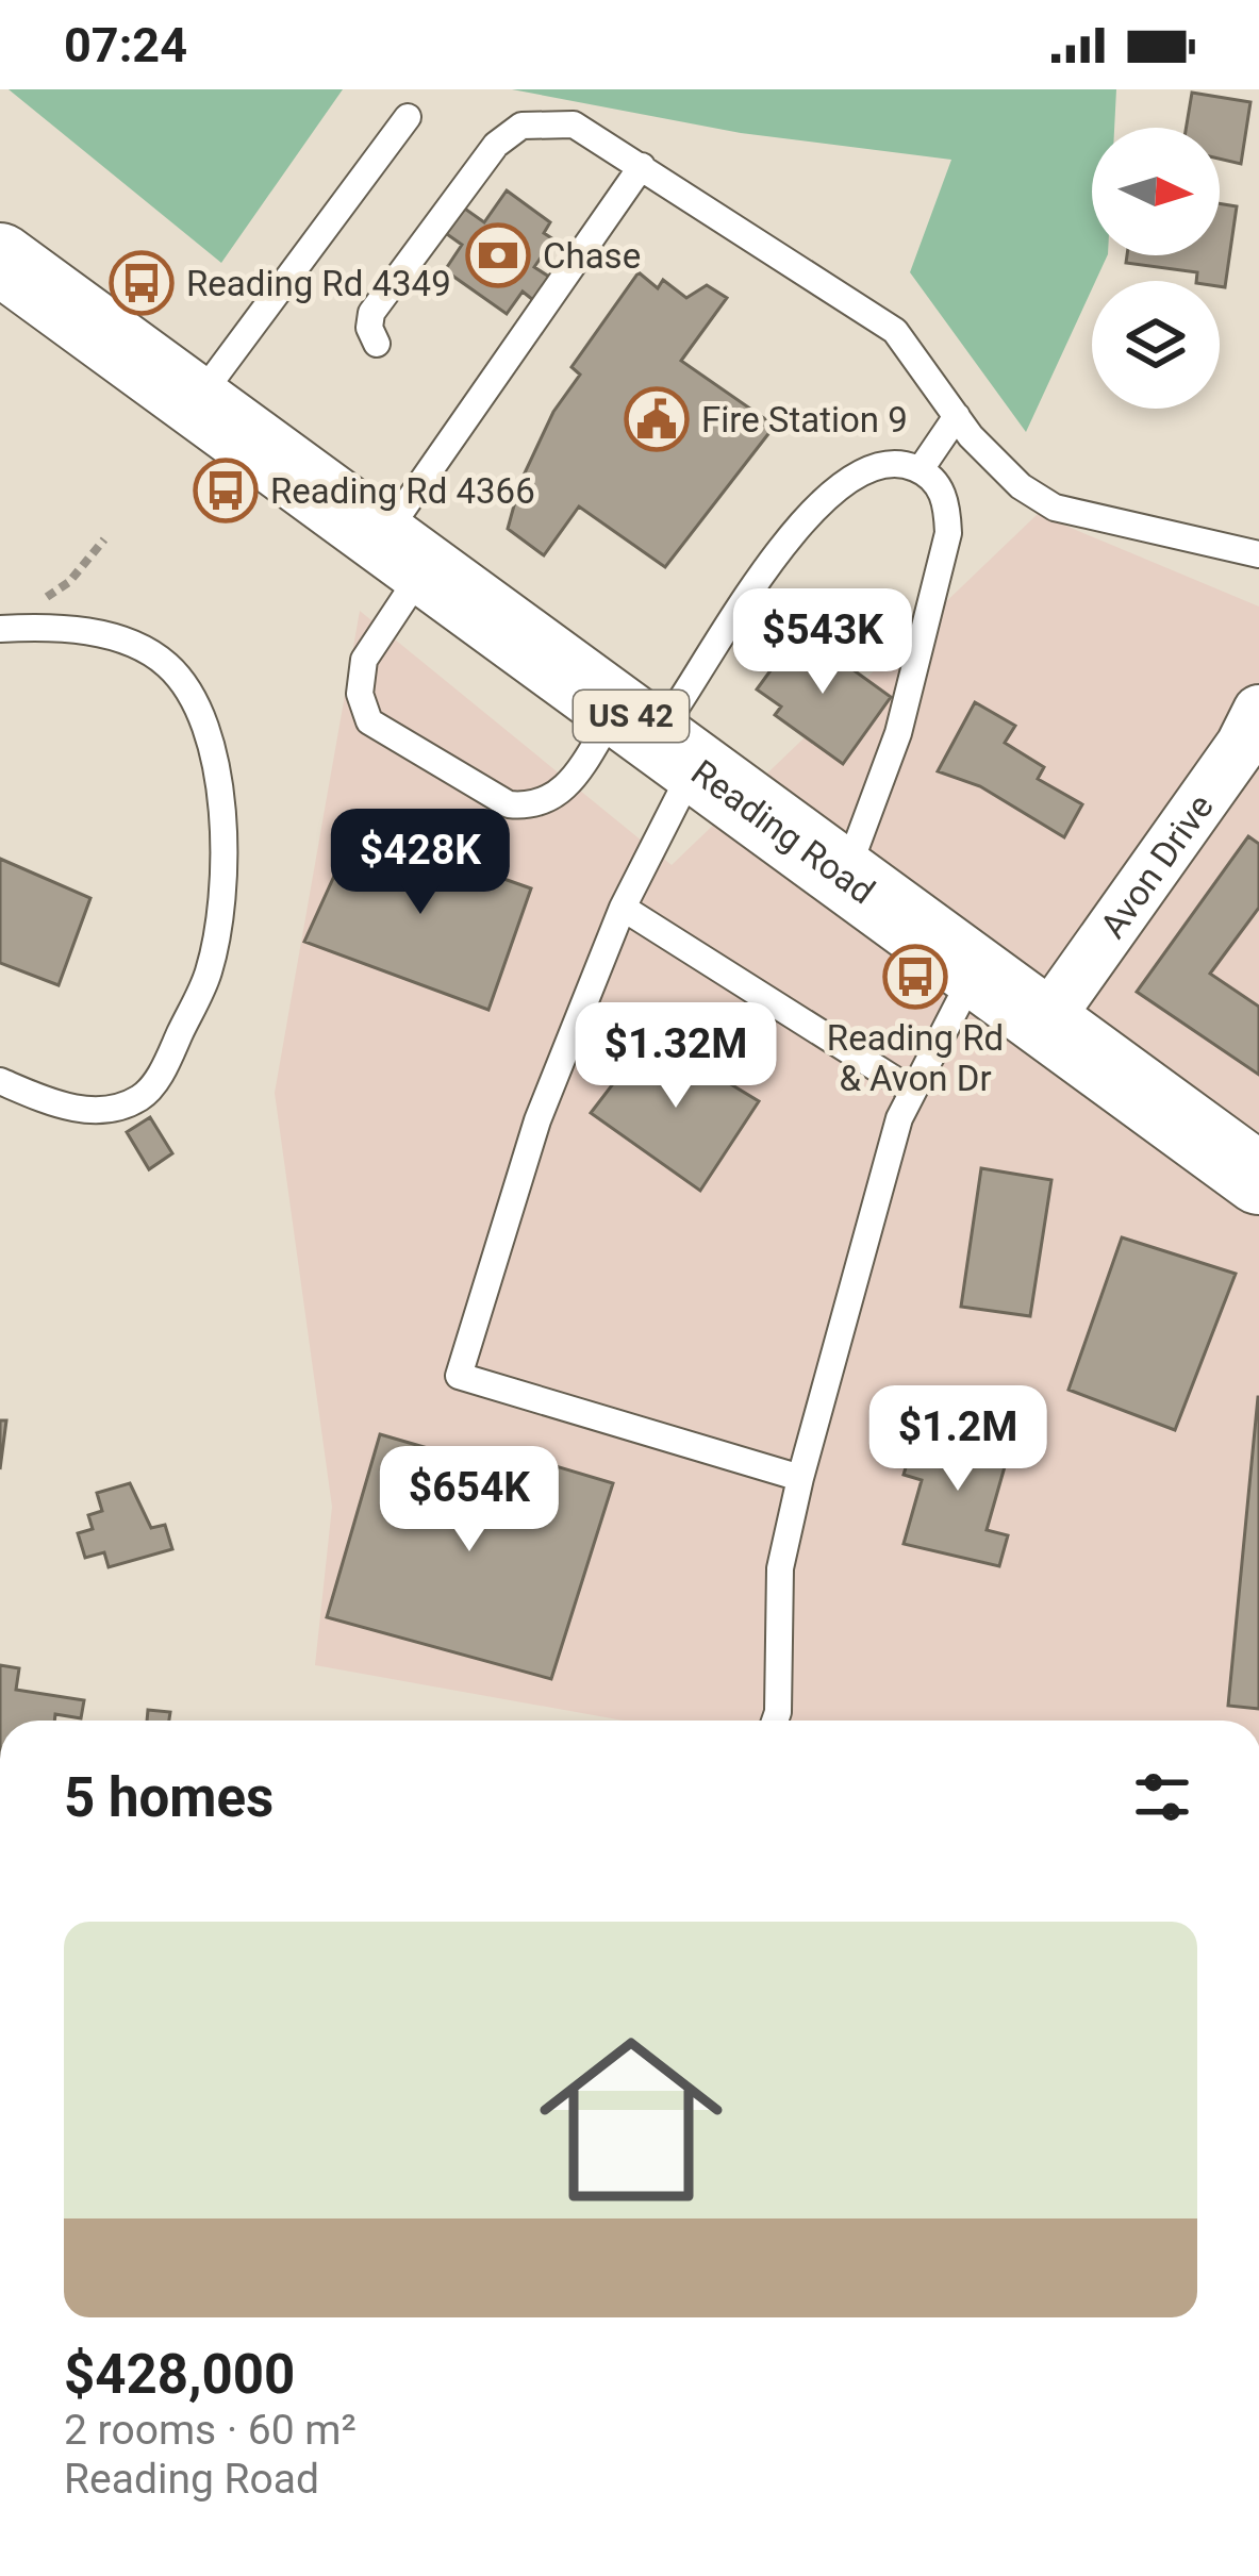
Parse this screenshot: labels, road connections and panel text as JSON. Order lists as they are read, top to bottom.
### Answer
{
  "streets": {
    "main road": ["US 42", "Reading Road"],
    "street": ["Avon Drive"]
  },
  "crossings": [
    ["Reading Road", "Avon Drive"]
  ],
  "places": {
    "bank": ["Chase"],
    "bus stop": ["Reading Rd 4349", "Reading Rd 4366", "Reading Rd & Avon Dr"],
    "public building": ["Fire Station 9"]
  },
  "north": "right",
  "page": {
    "status": "07:24",
    "price": [
      "$543K",
      "$428K",
      "$1.32M",
      "$1.2M",
      "$654K"
    ],
    "heading": "5 homes",
    "list": [
      {
        "name": "$428,000",
        "note": "2 rooms · 60 m² · Reading Road"
      }
    ]
  }
}
